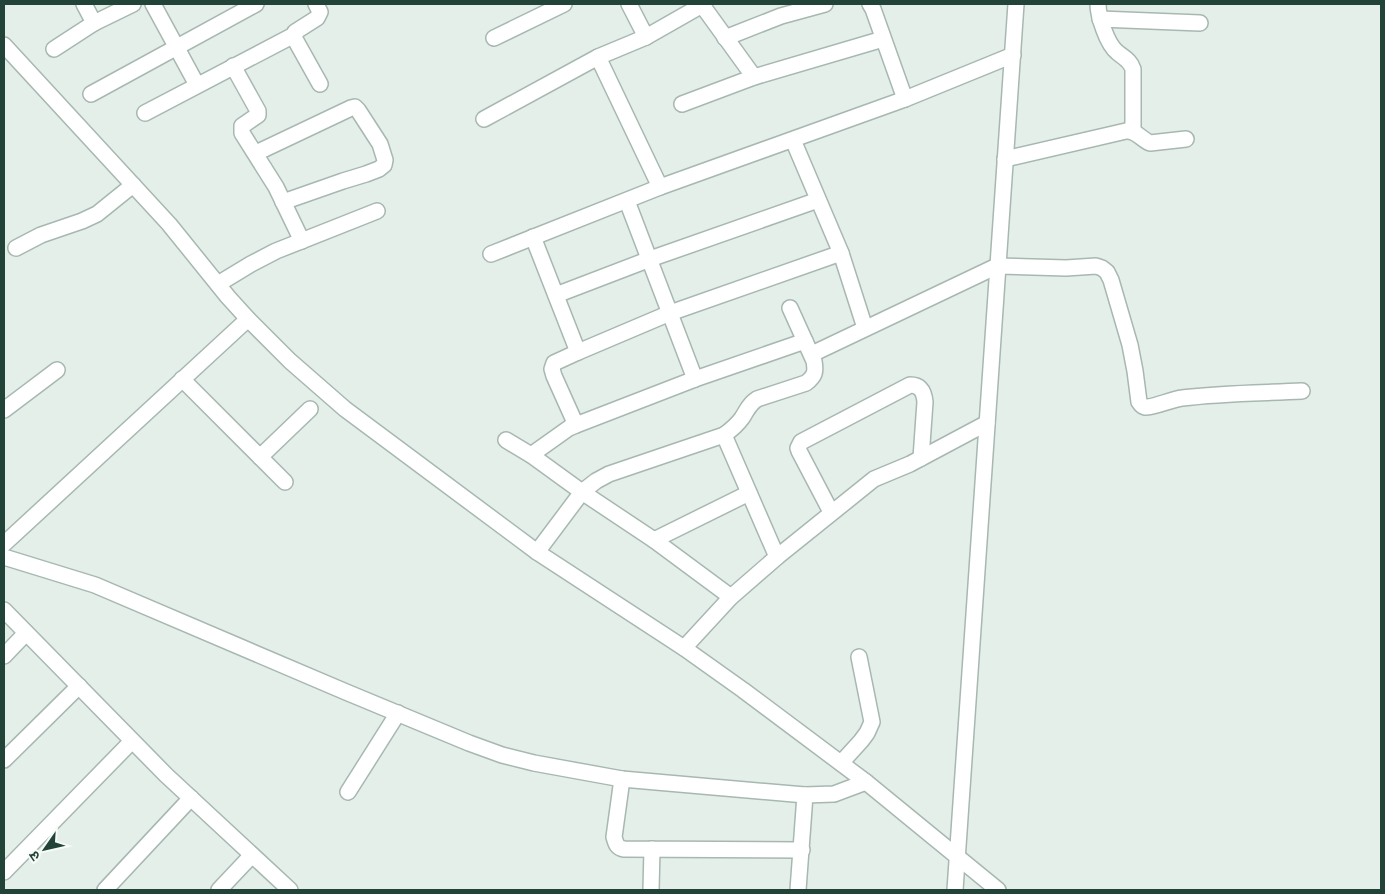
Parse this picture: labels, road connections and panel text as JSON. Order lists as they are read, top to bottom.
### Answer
{
  "north": "bottom left"
}
